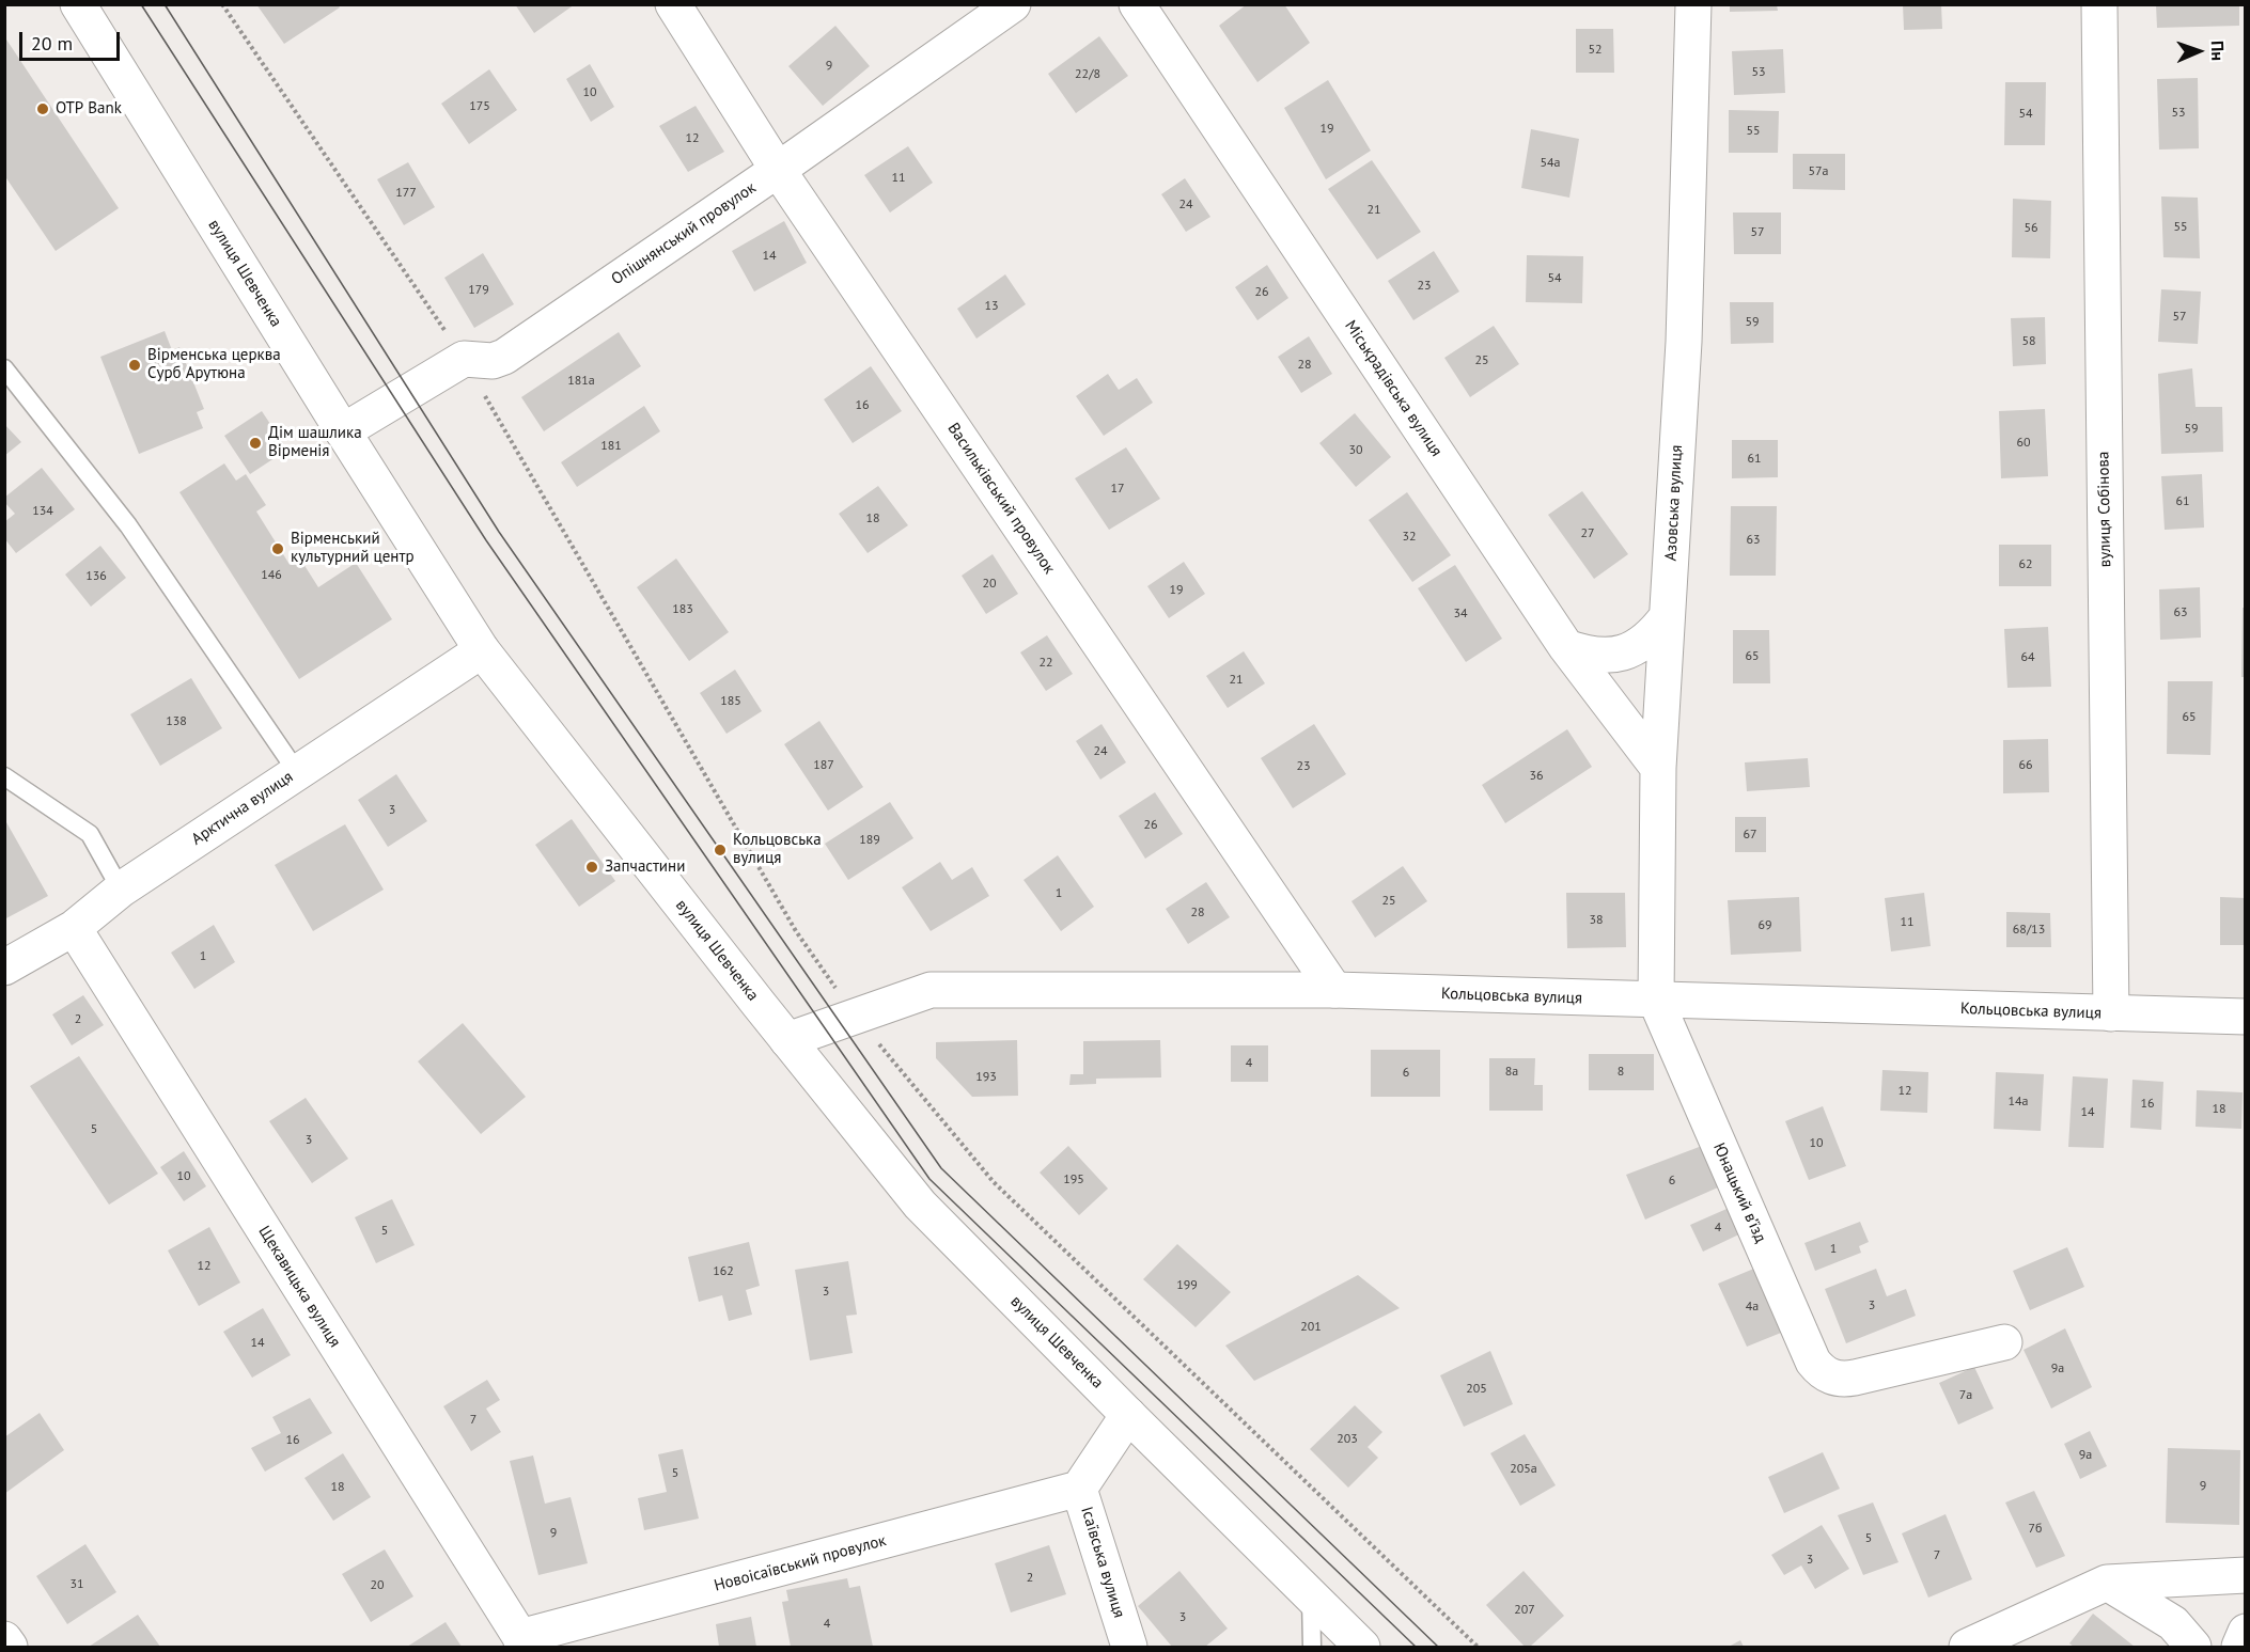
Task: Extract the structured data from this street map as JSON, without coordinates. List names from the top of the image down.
{
  "streets": {
    "street": [
      "Опішнянський провулок",
      "вулиця Шевченка",
      "Міськрадівська вулиця",
      "Васильківський провулок",
      "Азовська вулиця",
      "вулиця Собінова",
      "Арктична вулиця",
      "Кольцовська вулиця",
      "Юнацький в’їзд",
      "Щекавицька вулиця",
      "Ісаївська вулиця",
      "Новоісаївський провулок"
    ]
  },
  "crossings": [
    ["Опішнянський провулок", "Васильківський провулок"],
    ["вулиця Шевченка", "Арктична вулиця"],
    ["вулиця Шевченка", "Кольцовська вулиця"],
    ["вулиця Шевченка", "Ісаївська вулиця"],
    ["Міськрадівська вулиця", "Азовська вулиця"],
    ["Васильківський провулок", "Кольцовська вулиця"],
    ["Азовська вулиця", "Кольцовська вулиця"],
    ["Азовська вулиця", "Юнацький в’їзд"],
    ["вулиця Собінова", "Кольцовська вулиця"],
    ["Арктична вулиця", "Щекавицька вулиця"],
    ["Кольцовська вулиця", "Юнацький в’їзд"],
    ["Щекавицька вулиця", "Новоісаївський провулок"],
    ["Ісаївська вулиця", "Новоісаївський провулок"]
  ],
  "places": [
    "OTP Bank",
    "Вірменська церква Сурб Арутюна",
    "Дім шашлика Вірменія",
    "Вірменський культурний центр",
    "Кольцовська вулиця",
    "Запчастини"
  ],
  "house_numbers": [
    "52",
    "9",
    "53",
    "22/8",
    "10",
    "175",
    "53",
    "54",
    "19",
    "55",
    "12",
    "54а",
    "57а",
    "11",
    "177",
    "24",
    "21",
    "55",
    "56",
    "57",
    "14",
    "54",
    "23",
    "179",
    "26",
    "13",
    "57",
    "59",
    "58",
    "25",
    "28",
    "181а",
    "16",
    "59",
    "60",
    "181",
    "30",
    "61",
    "17",
    "61",
    "134",
    "18",
    "27",
    "32",
    "63",
    "62",
    "146",
    "136",
    "20",
    "19",
    "183",
    "63",
    "34",
    "65",
    "64",
    "22",
    "21",
    "185",
    "65",
    "138",
    "24",
    "187",
    "66",
    "23",
    "36",
    "3",
    "26",
    "67",
    "189",
    "1",
    "25",
    "28",
    "38",
    "11",
    "69",
    "68/13",
    "1",
    "2",
    "4",
    "8а",
    "8",
    "6",
    "193",
    "12",
    "14а",
    "16",
    "18",
    "14",
    "5",
    "3",
    "10",
    "10",
    "195",
    "6",
    "4",
    "5",
    "1",
    "12",
    "162",
    "199",
    "3",
    "3",
    "4а",
    "201",
    "14",
    "9а",
    "205",
    "7а",
    "7",
    "203",
    "16",
    "9а",
    "205а",
    "5",
    "9",
    "18",
    "7б",
    "9",
    "5",
    "7",
    "3",
    "2",
    "31",
    "20",
    "207",
    "3",
    "4"
  ],
  "scale_bar": "20 m",
  "north": "right"
}
